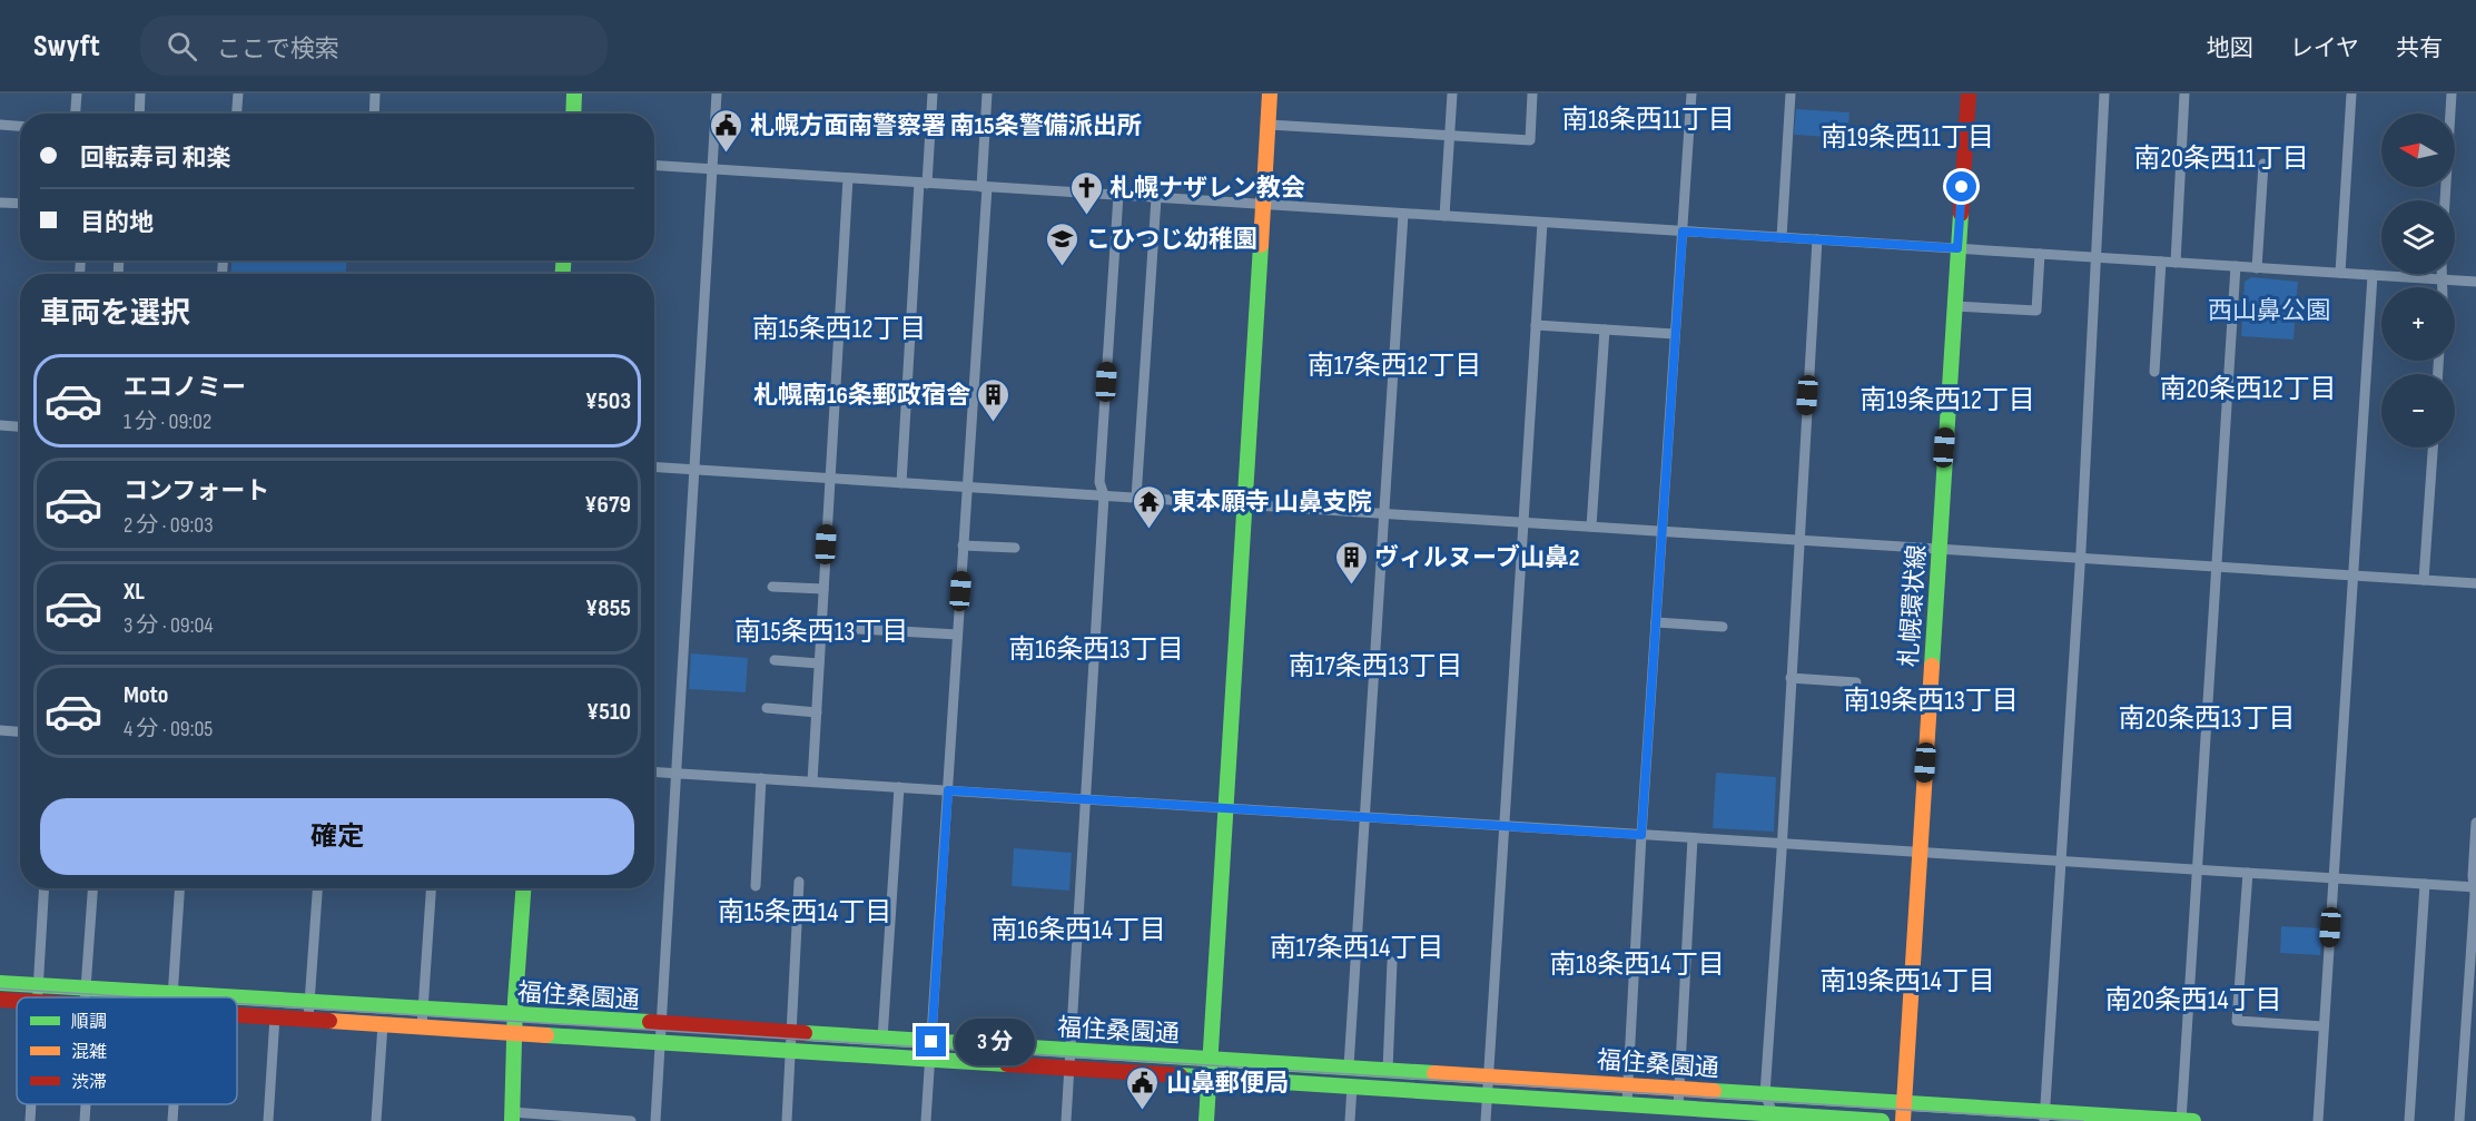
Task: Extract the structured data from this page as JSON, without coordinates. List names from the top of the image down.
{
  "streets": {
    "street": ["札幌環状線", "福住桑園通"]
  },
  "crossings": [
    ["札幌環状線", "福住桑園通"]
  ],
  "districts": [
    "南18条西11丁目",
    "南19条西11丁目",
    "南20条西11丁目",
    "南15条西12丁目",
    "南17条西12丁目",
    "南20条西12丁目",
    "南19条西12丁目",
    "南15条西13丁目",
    "南16条西13丁目",
    "南17条西13丁目",
    "南19条西13丁目",
    "南20条西13丁目",
    "南15条西14丁目",
    "南16条西14丁目",
    "南17条西14丁目",
    "南18条西14丁目",
    "南19条西14丁目",
    "南20条西14丁目"
  ],
  "parks": ["西山鼻公園"],
  "places": {
    "public building": ["札幌方面南警察署 南15条警備派出所", "山鼻郵便局"],
    "church": ["札幌ナザレン教会"],
    "school or university": ["こひつじ幼稚園"],
    "building": ["札幌南16条郵政宿舎", "ヴィルヌーブ山鼻2"],
    "temple": ["東本願寺 山鼻支院"]
  },
  "legend": ["順調", "混雑", "渋滞"],
  "north": "left",
  "page": {
    "header": "Swyft",
    "search": "ここで検索",
    "nav": ["地図", "レイヤ", "共有"],
    "map_buttons": ["+", "−"],
    "banner": ["回転寿司 和楽", "目的地"],
    "heading": "車両を選択",
    "list": [
      {
        "name": "エコノミー",
        "note": "1 分 · 09:02",
        "value": "¥503"
      },
      {
        "name": "コンフォート",
        "note": "2 分 · 09:03",
        "value": "¥679"
      },
      {
        "name": "XL",
        "note": "3 分 · 09:04",
        "value": "¥855"
      },
      {
        "name": "Moto",
        "note": "4 分 · 09:05",
        "value": "¥510"
      }
    ],
    "buttons": "確定",
    "bubble": "3 分"
  }
}
